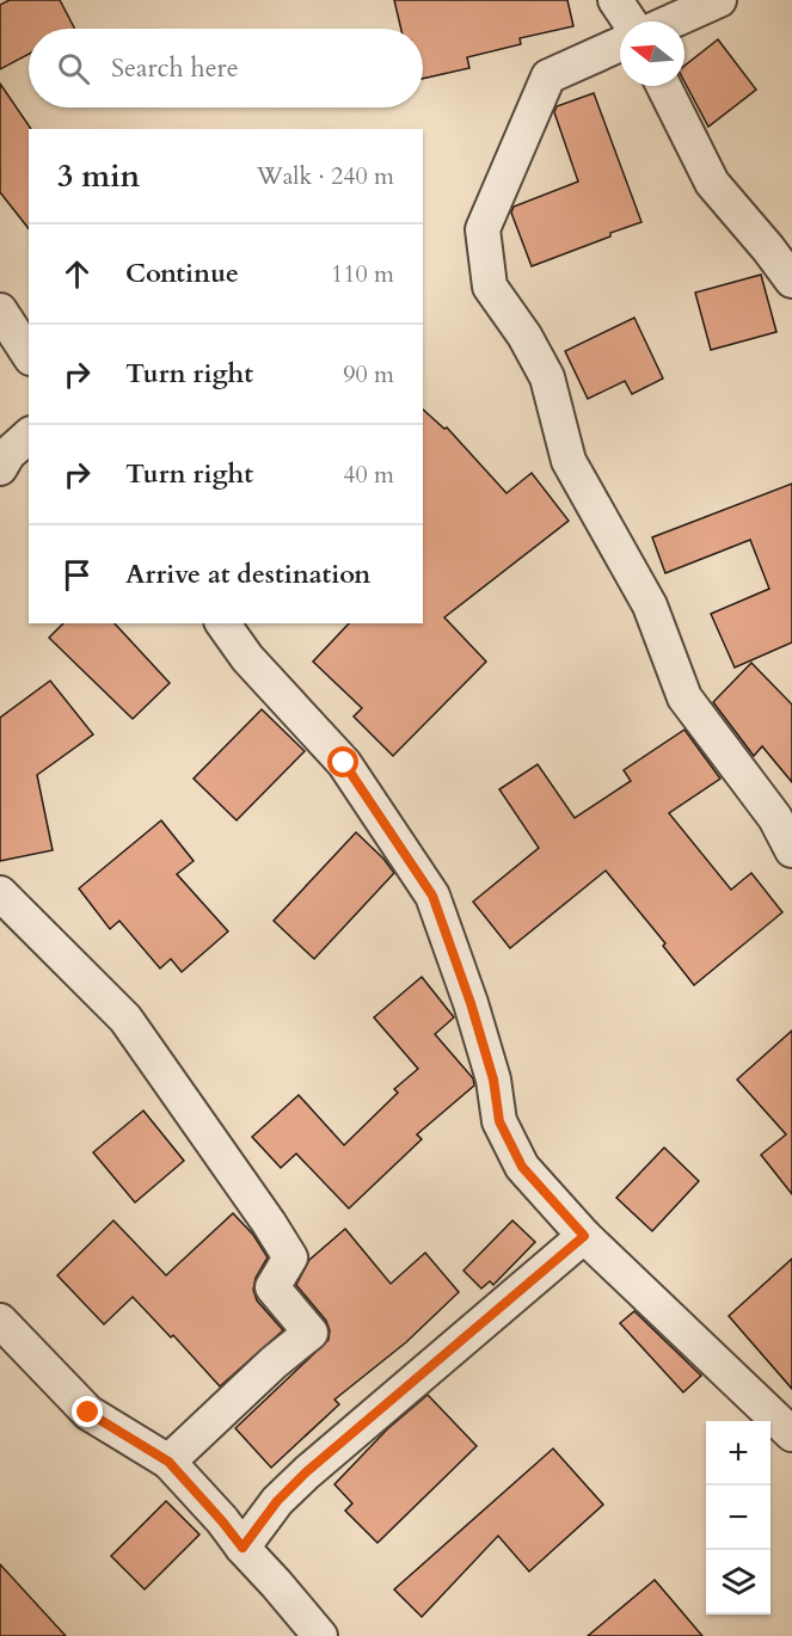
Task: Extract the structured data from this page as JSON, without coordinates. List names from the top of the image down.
{
  "north": "left",
  "page": {
    "search": "Search here",
    "heading": ["3 min", "Walk · 240 m"],
    "list": [
      ["Continue", "110 m"],
      ["Turn right", "90 m"],
      ["Turn right", "40 m"],
      "Arrive at destination"
    ],
    "map_buttons": ["+", "−"]
  }
}
